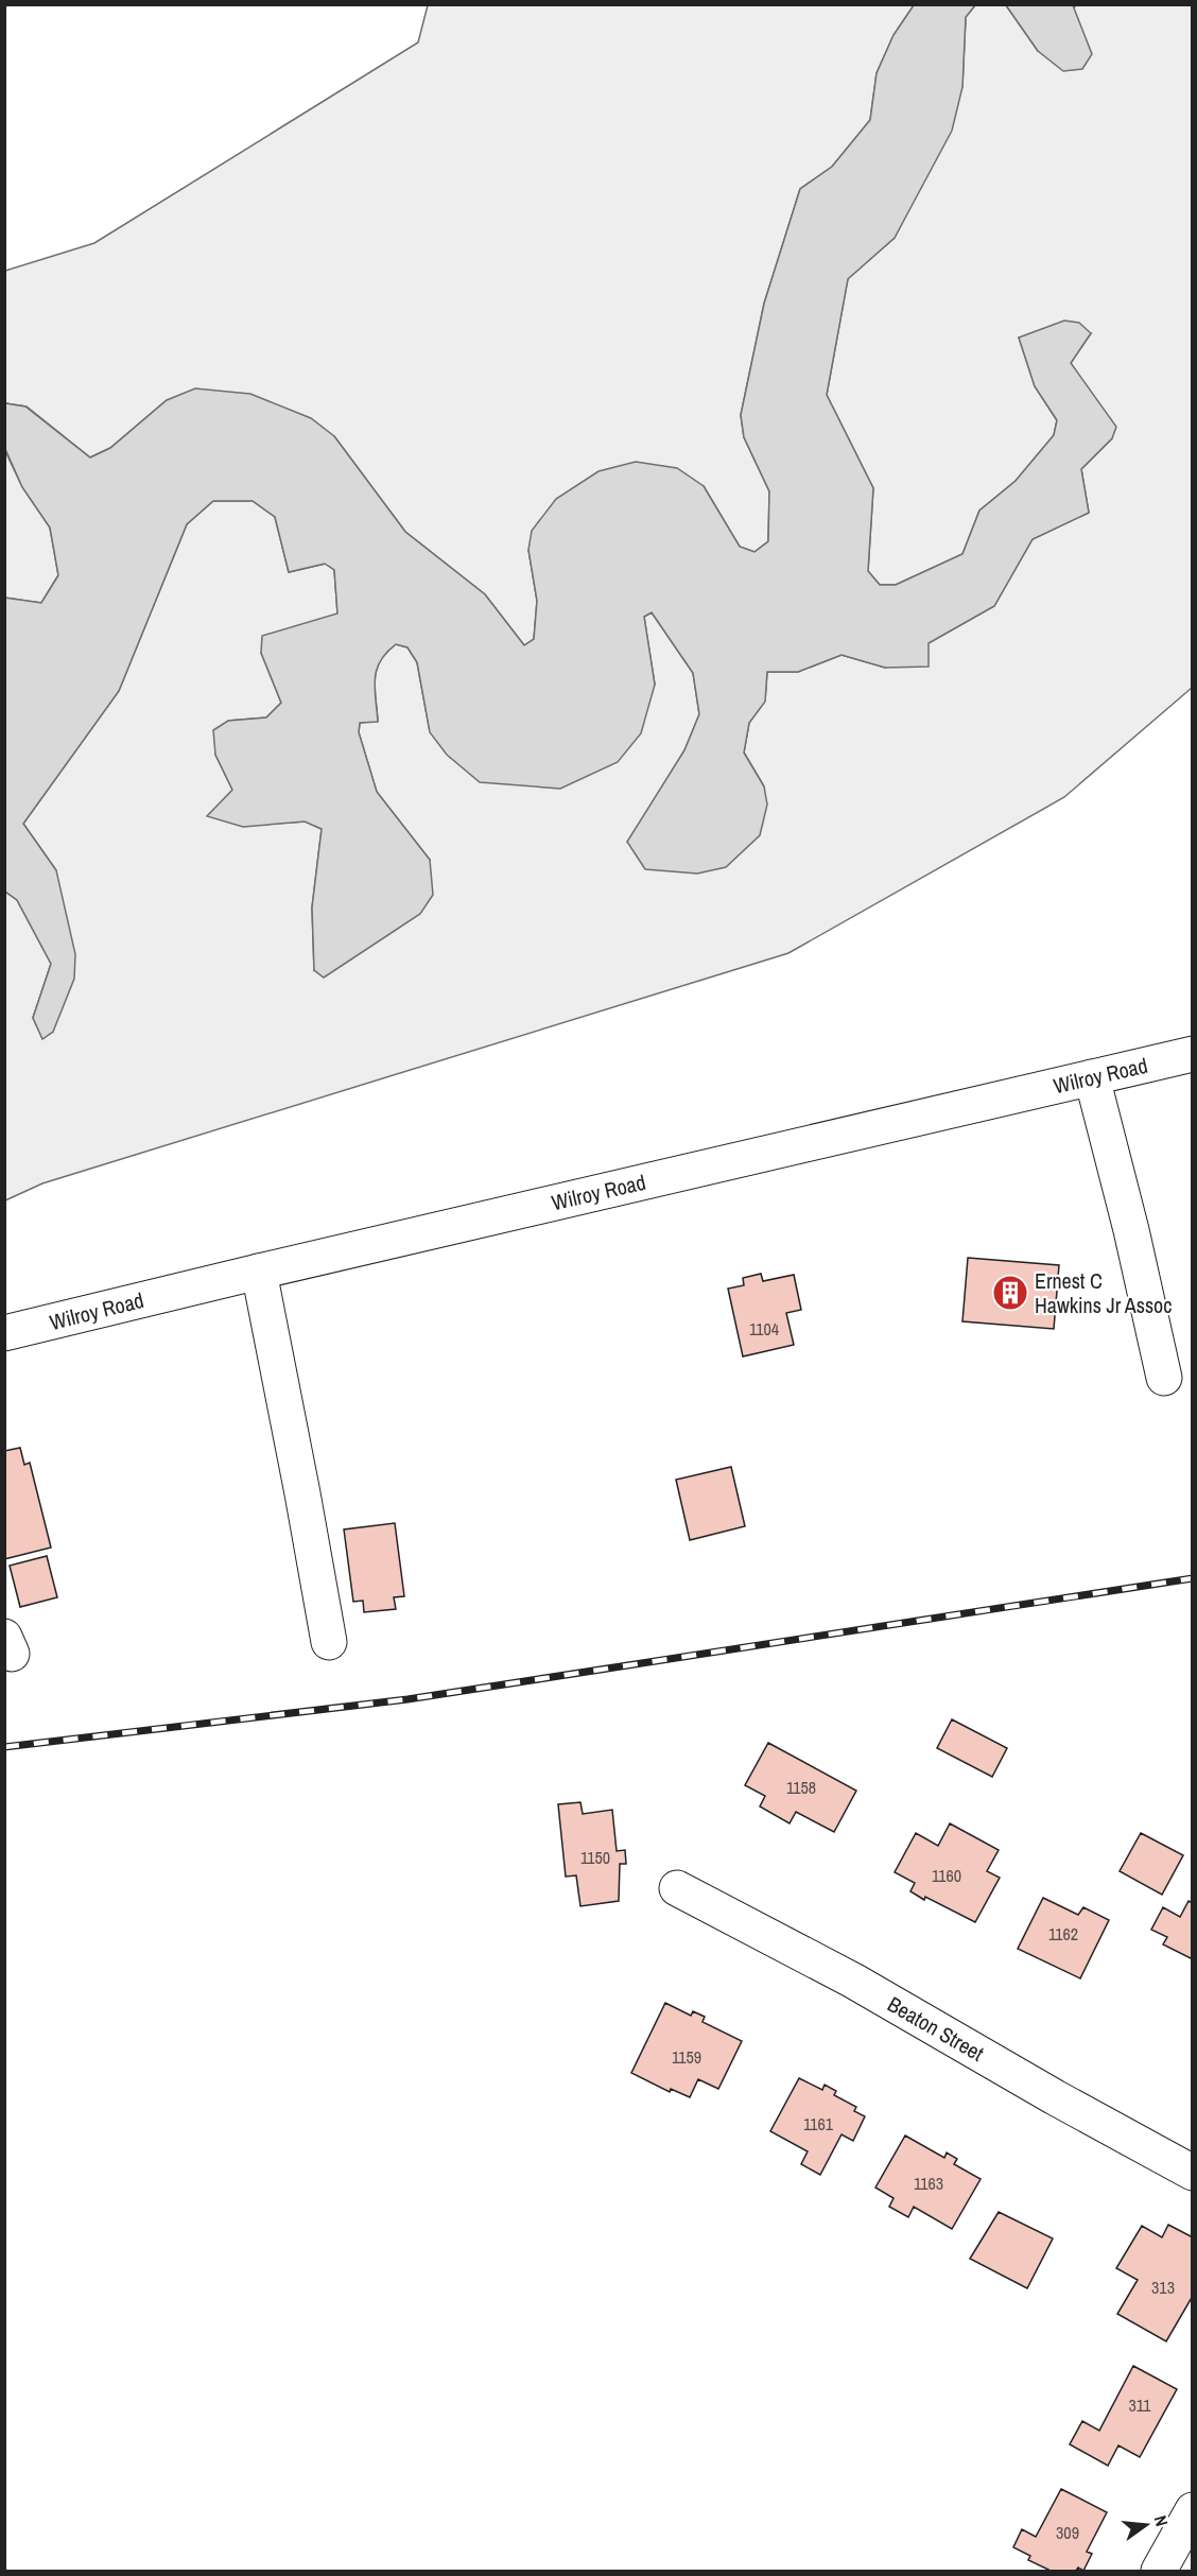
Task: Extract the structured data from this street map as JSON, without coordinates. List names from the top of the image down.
{
  "streets": {
    "main road": ["Wilroy Road", "Beaton Street"]
  },
  "places": {
    "building": ["Ernest C Hawkins Jr Assoc"]
  },
  "house_numbers": [
    "1104",
    "1158",
    "1150",
    "1160",
    "1162",
    "1159",
    "1161",
    "1163",
    "313",
    "311",
    "309"
  ],
  "north": "right"
}
